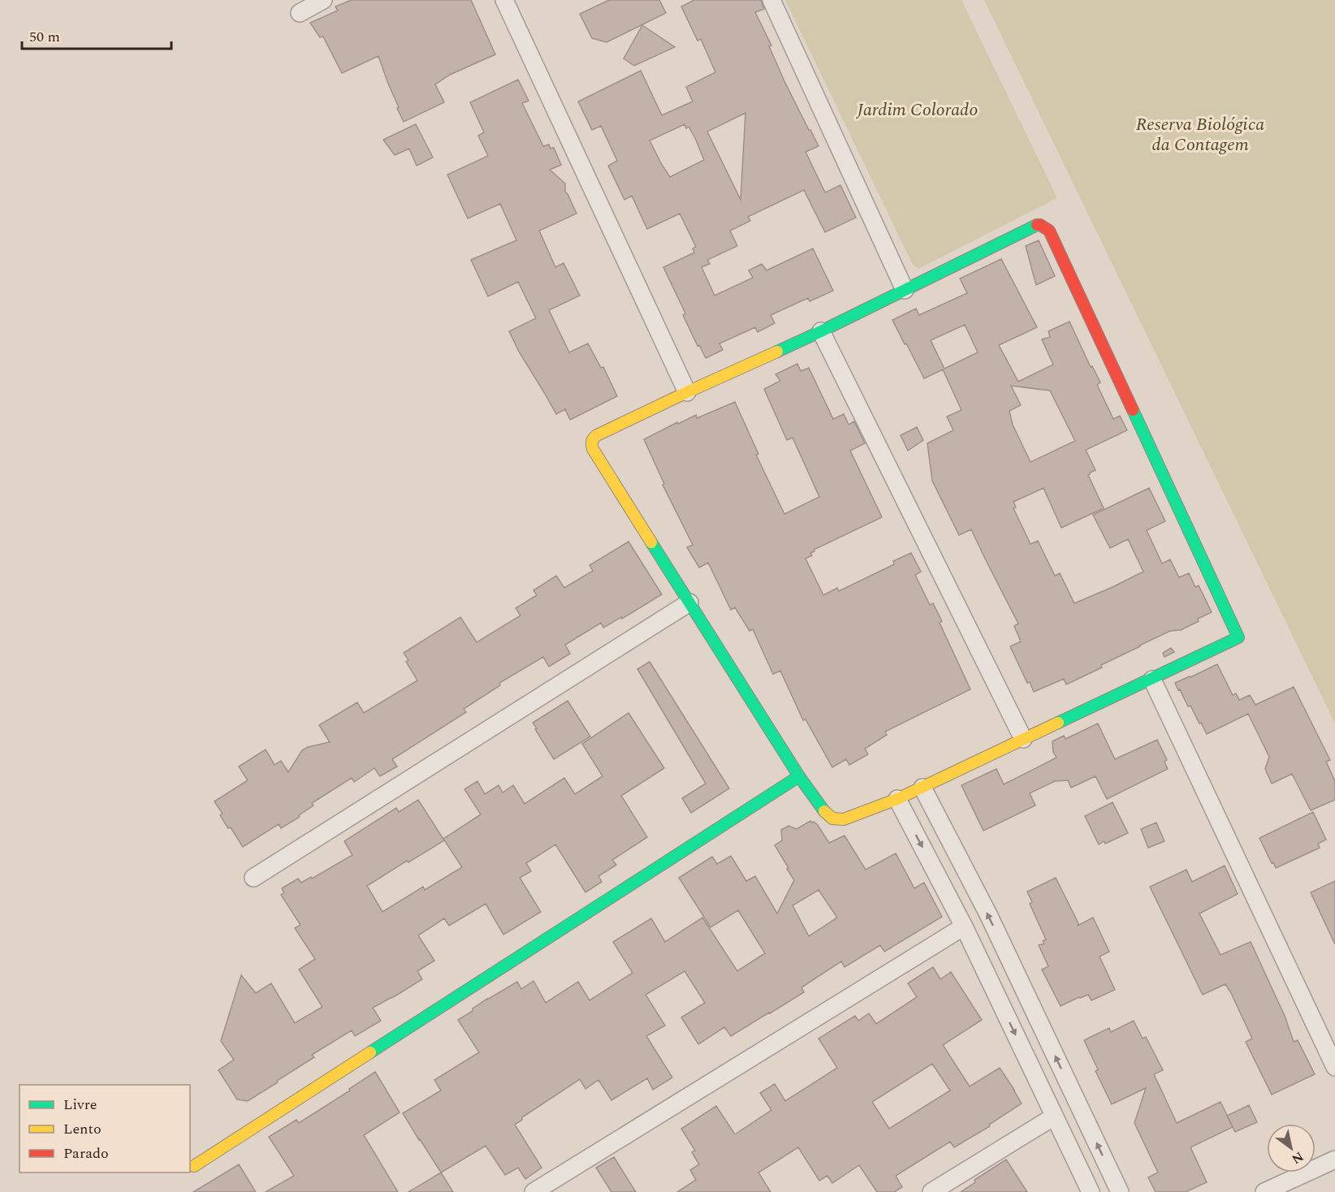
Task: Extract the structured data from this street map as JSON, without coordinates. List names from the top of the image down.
{
  "parks": ["Jardim Colorado", "Reserva Biológica da Contagem"],
  "legend": ["Livre", "Lento", "Parado"],
  "scale_bar": "50 m",
  "north": "bottom right"
}
